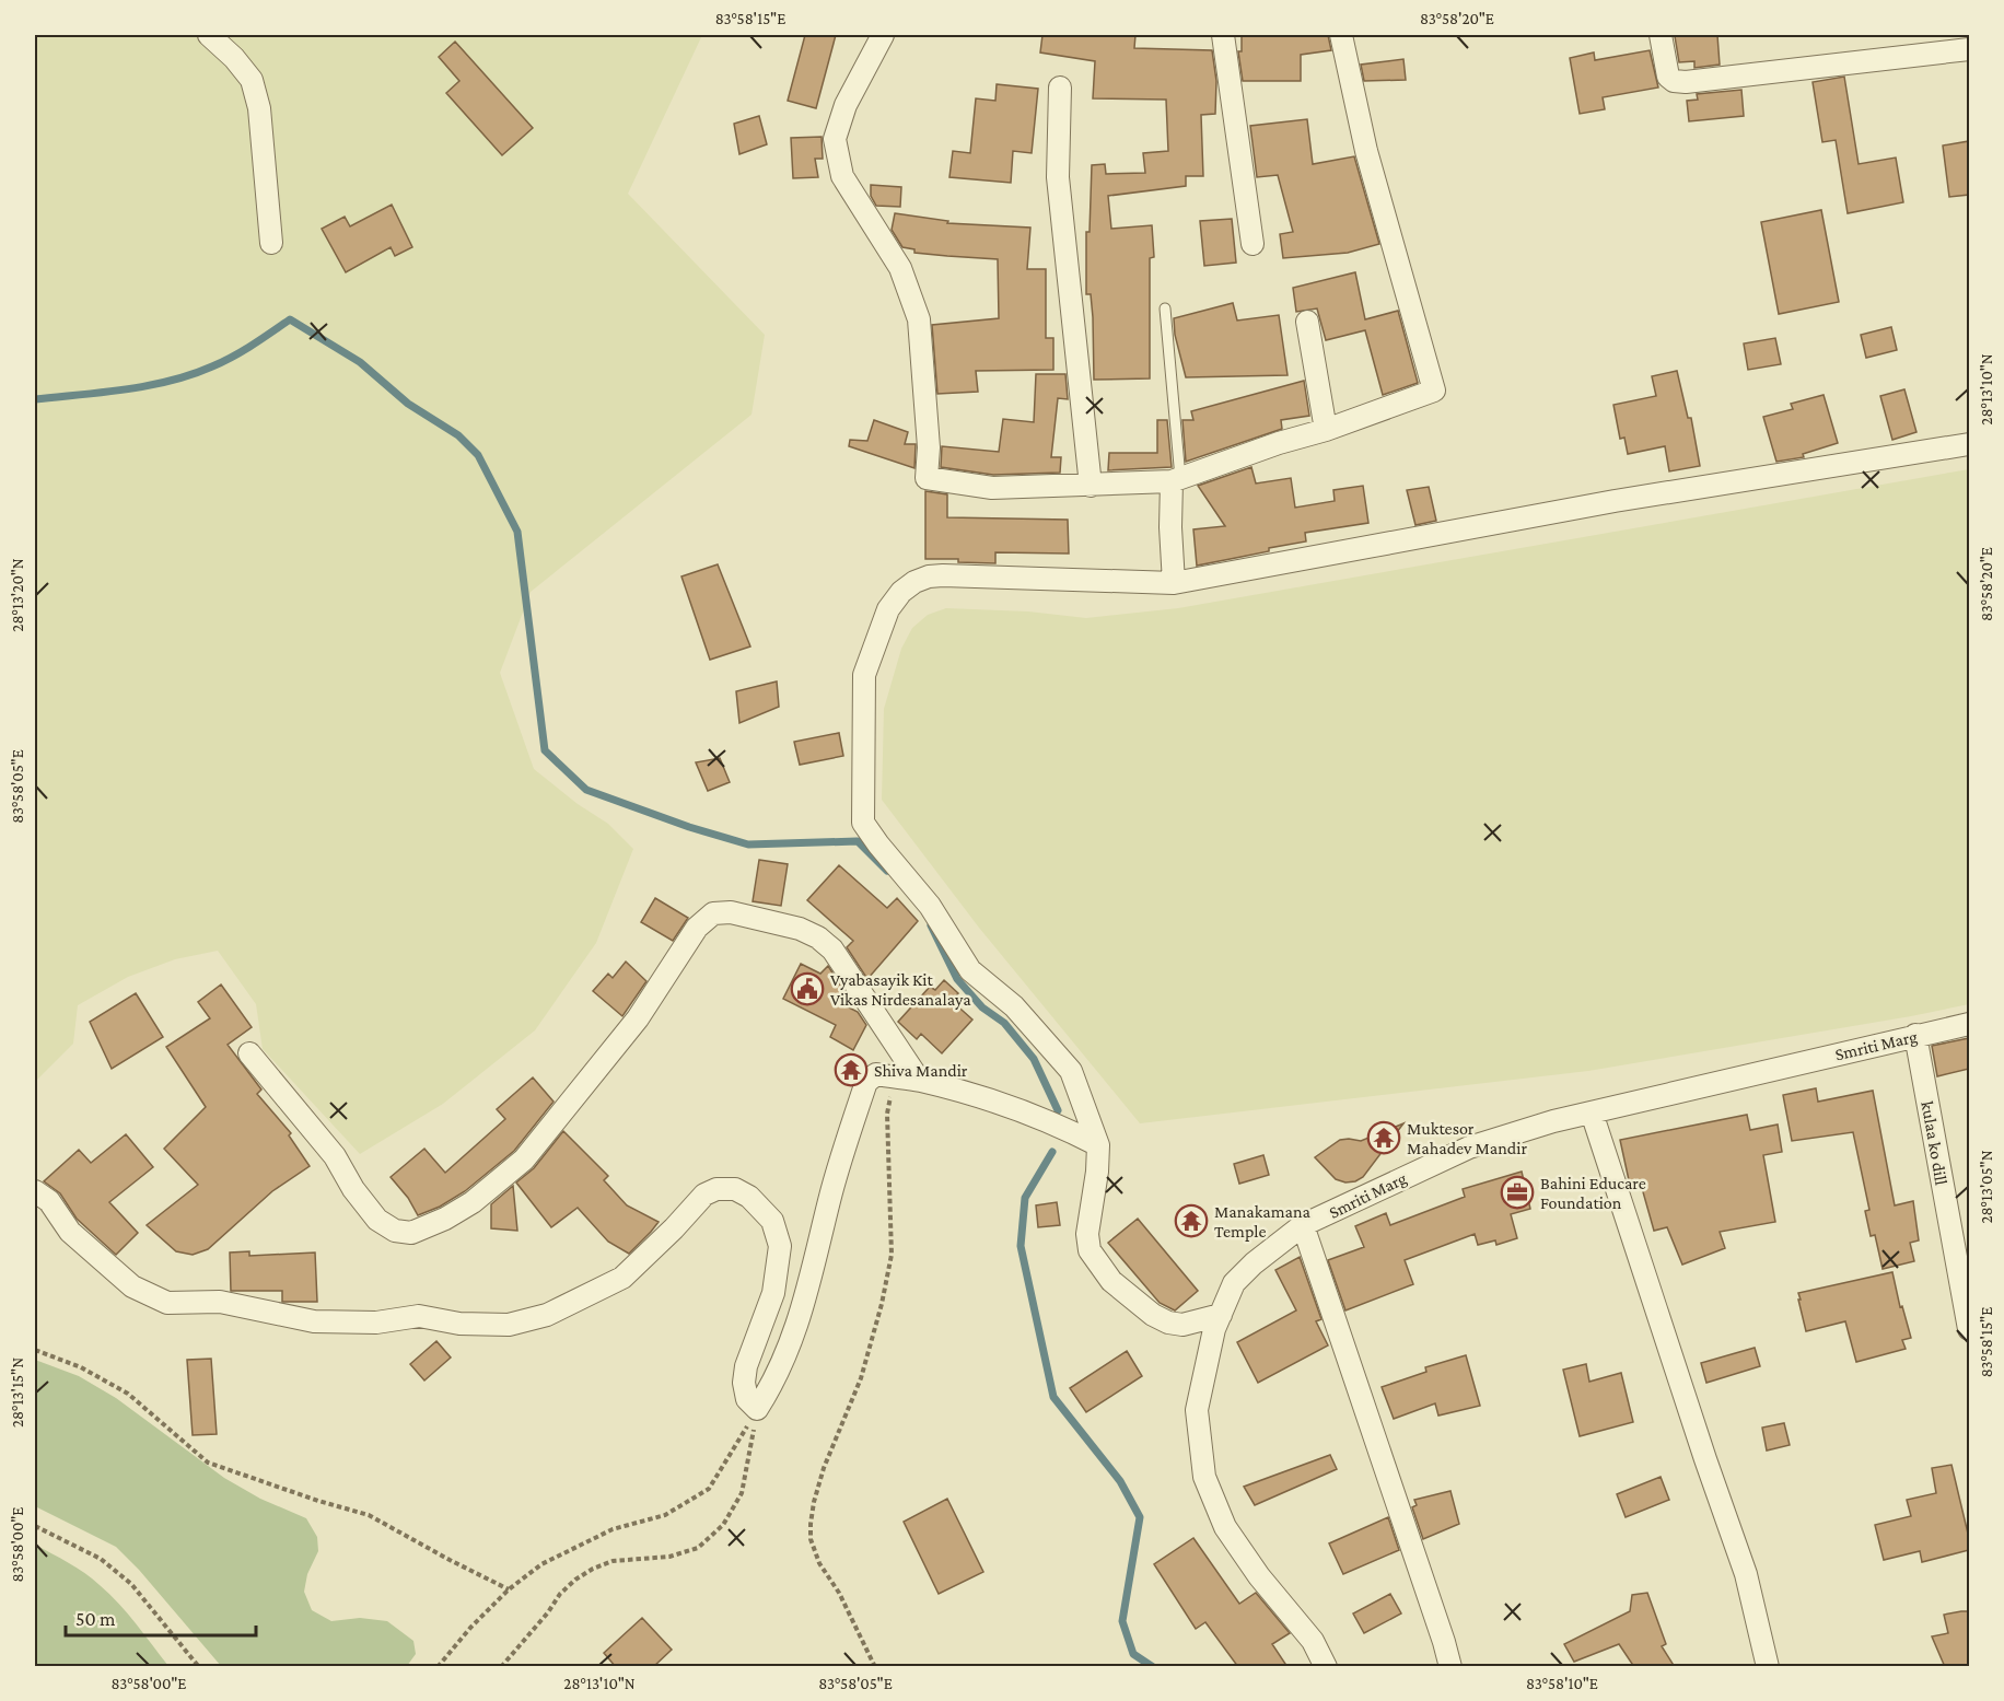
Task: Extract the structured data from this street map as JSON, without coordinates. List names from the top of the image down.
{
  "streets": {
    "street": ["Smriti Marg", "kulaa ko dill"]
  },
  "crossings": [
    ["Smriti Marg", "kulaa ko dill"]
  ],
  "places": {
    "public building": ["Vyabasayik Kit Vikas Nirdesanalaya"],
    "temple": ["Shiva Mandir", "Muktesor Mahadev Mandir", "Manakamana Temple"],
    "office": ["Bahini Educare Foundation"]
  },
  "scale_bar": "50 m",
  "coordinates": [
    "83°58'15\"E",
    "83°58'20\"E",
    "28°13'10\"N",
    "28°13'20\"N",
    "83°58'05\"E",
    "28°13'05\"N",
    "28°13'15\"N",
    "83°58'00\"E",
    "83°58'10\"E"
  ]
}
